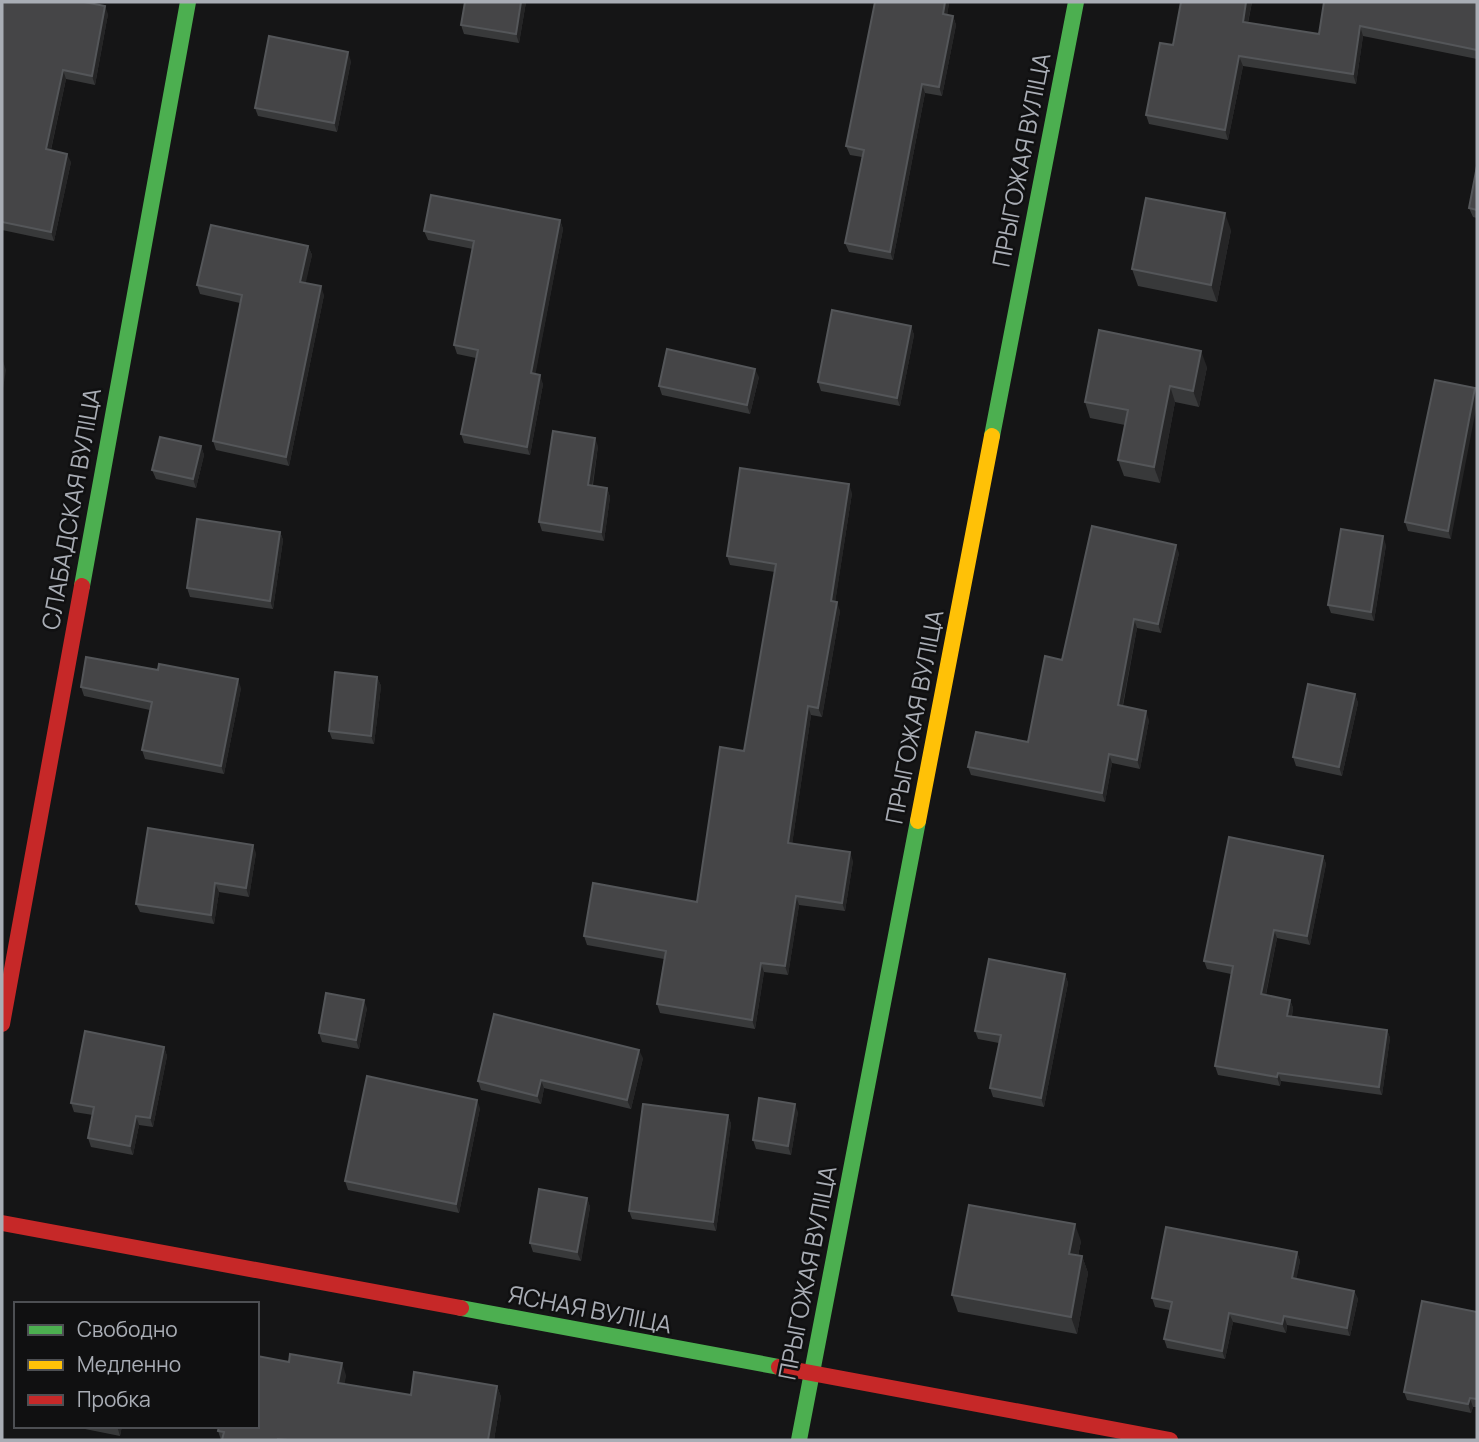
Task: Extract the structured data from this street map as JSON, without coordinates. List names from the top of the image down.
{
  "streets": {
    "street": ["ПРЫГОЖАЯ ВУЛІЦА", "СЛАБАДСКАЯ ВУЛІЦА", "ЯСНАЯ ВУЛІЦА"]
  },
  "crossings": [
    ["ПРЫГОЖАЯ ВУЛІЦА", "ЯСНАЯ ВУЛІЦА"]
  ],
  "legend": ["Свободно", "Медленно", "Пробка"]
}
